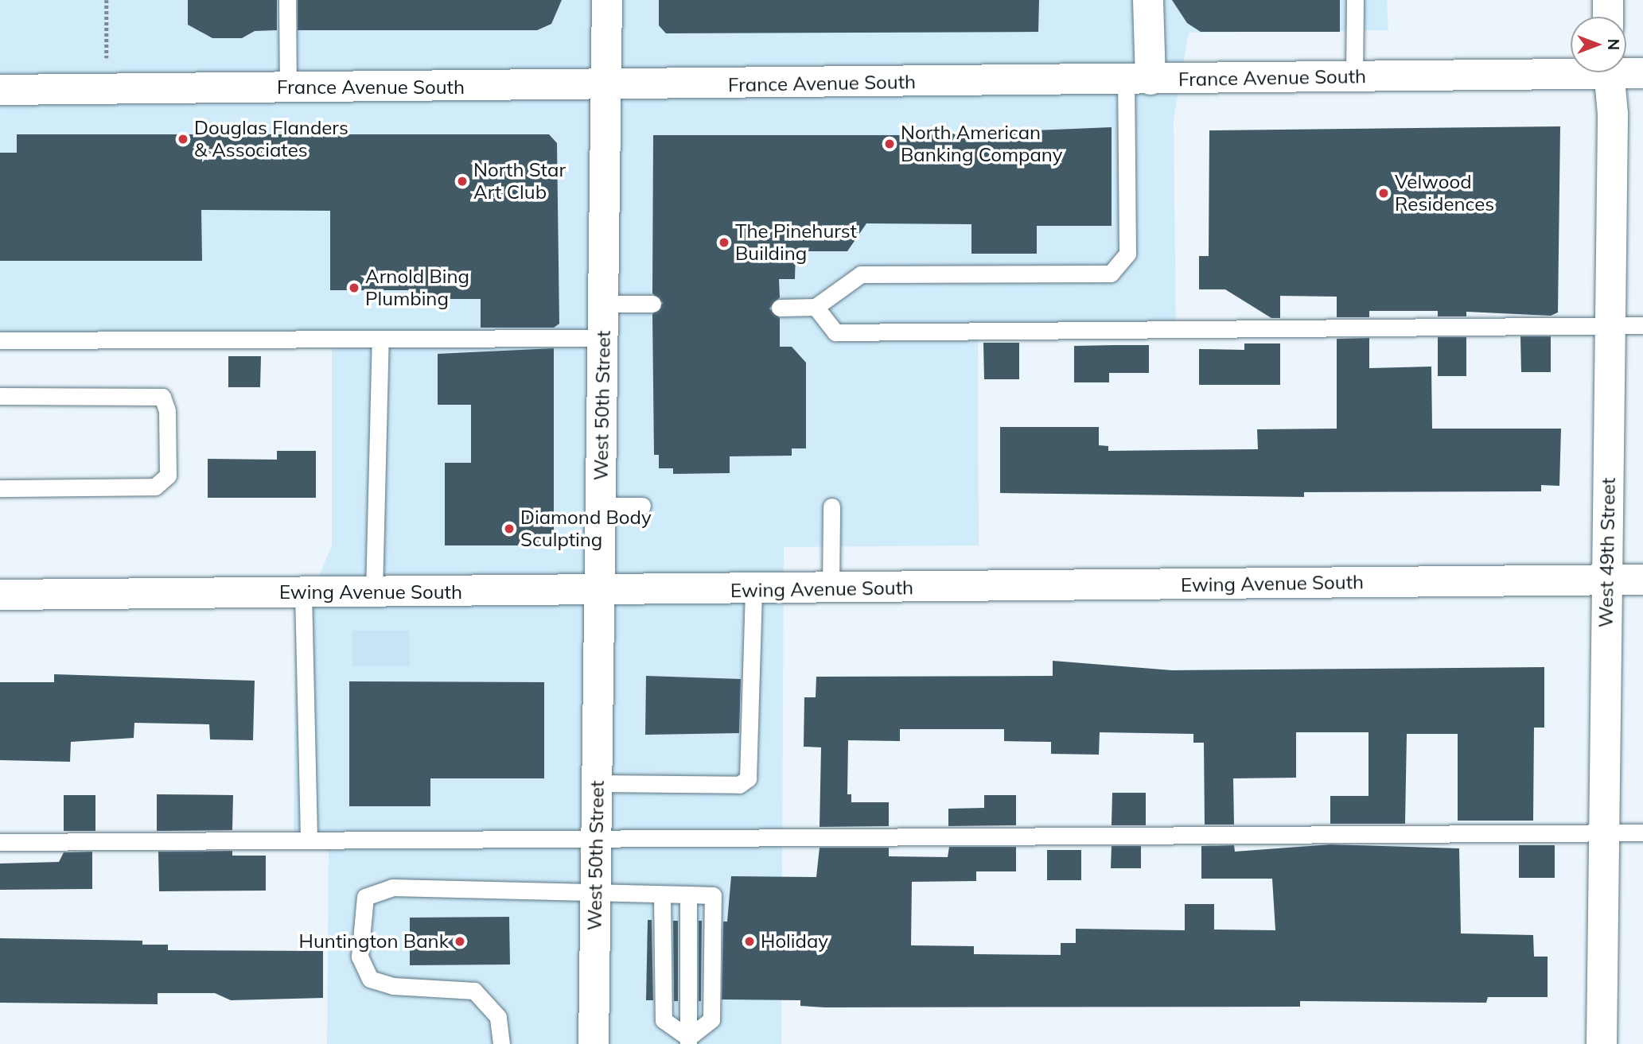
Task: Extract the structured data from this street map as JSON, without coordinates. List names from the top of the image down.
{
  "streets": {
    "street": [
      "France Avenue South",
      "West 50th Street",
      "West 49th Street",
      "Ewing Avenue South"
    ]
  },
  "crossings": [
    ["France Avenue South", "West 50th Street"],
    ["West 50th Street", "Ewing Avenue South"],
    ["West 49th Street", "Ewing Avenue South"]
  ],
  "places": [
    "Douglas Flanders & Associates",
    "North American Banking Company",
    "North Star Art Club",
    "Velwood Residences",
    "The Pinehurst Building",
    "Arnold Bing Plumbing",
    "Diamond Body Sculpting",
    "Huntington Bank",
    "Holiday"
  ],
  "north": "right"
}
